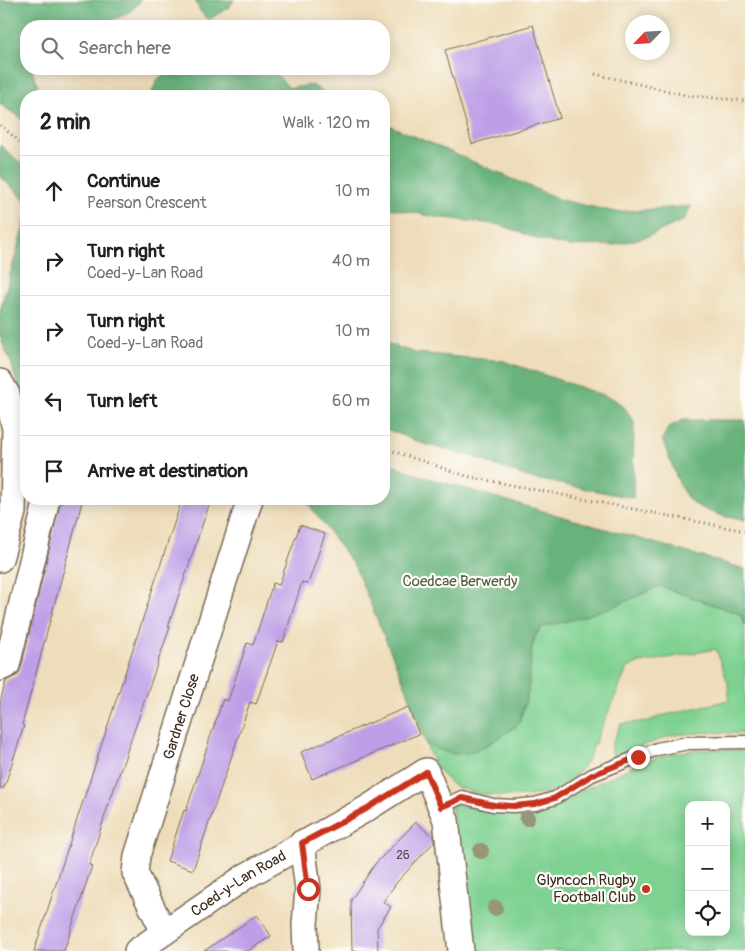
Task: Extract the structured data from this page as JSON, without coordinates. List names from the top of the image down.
{
  "streets": {
    "street": ["Gardner Close", "Coed-y-Lan Road"]
  },
  "crossings": [
    ["Gardner Close", "Coed-y-Lan Road"]
  ],
  "parks": ["Coedcae Berwerdy"],
  "places": ["Glyncoch Rugby Football Club"],
  "house_numbers": ["26"],
  "north": "bottom left",
  "page": {
    "search": "Search here",
    "heading": ["2 min", "Walk · 120 m"],
    "list": [
      ["Continue", "Pearson Crescent", "10 m"],
      ["Turn right", "Coed-y-Lan Road", "40 m"],
      ["Turn right", "Coed-y-Lan Road", "10 m"],
      ["Turn left", "60 m"],
      "Arrive at destination"
    ],
    "map_buttons": ["+", "−"]
  }
}
